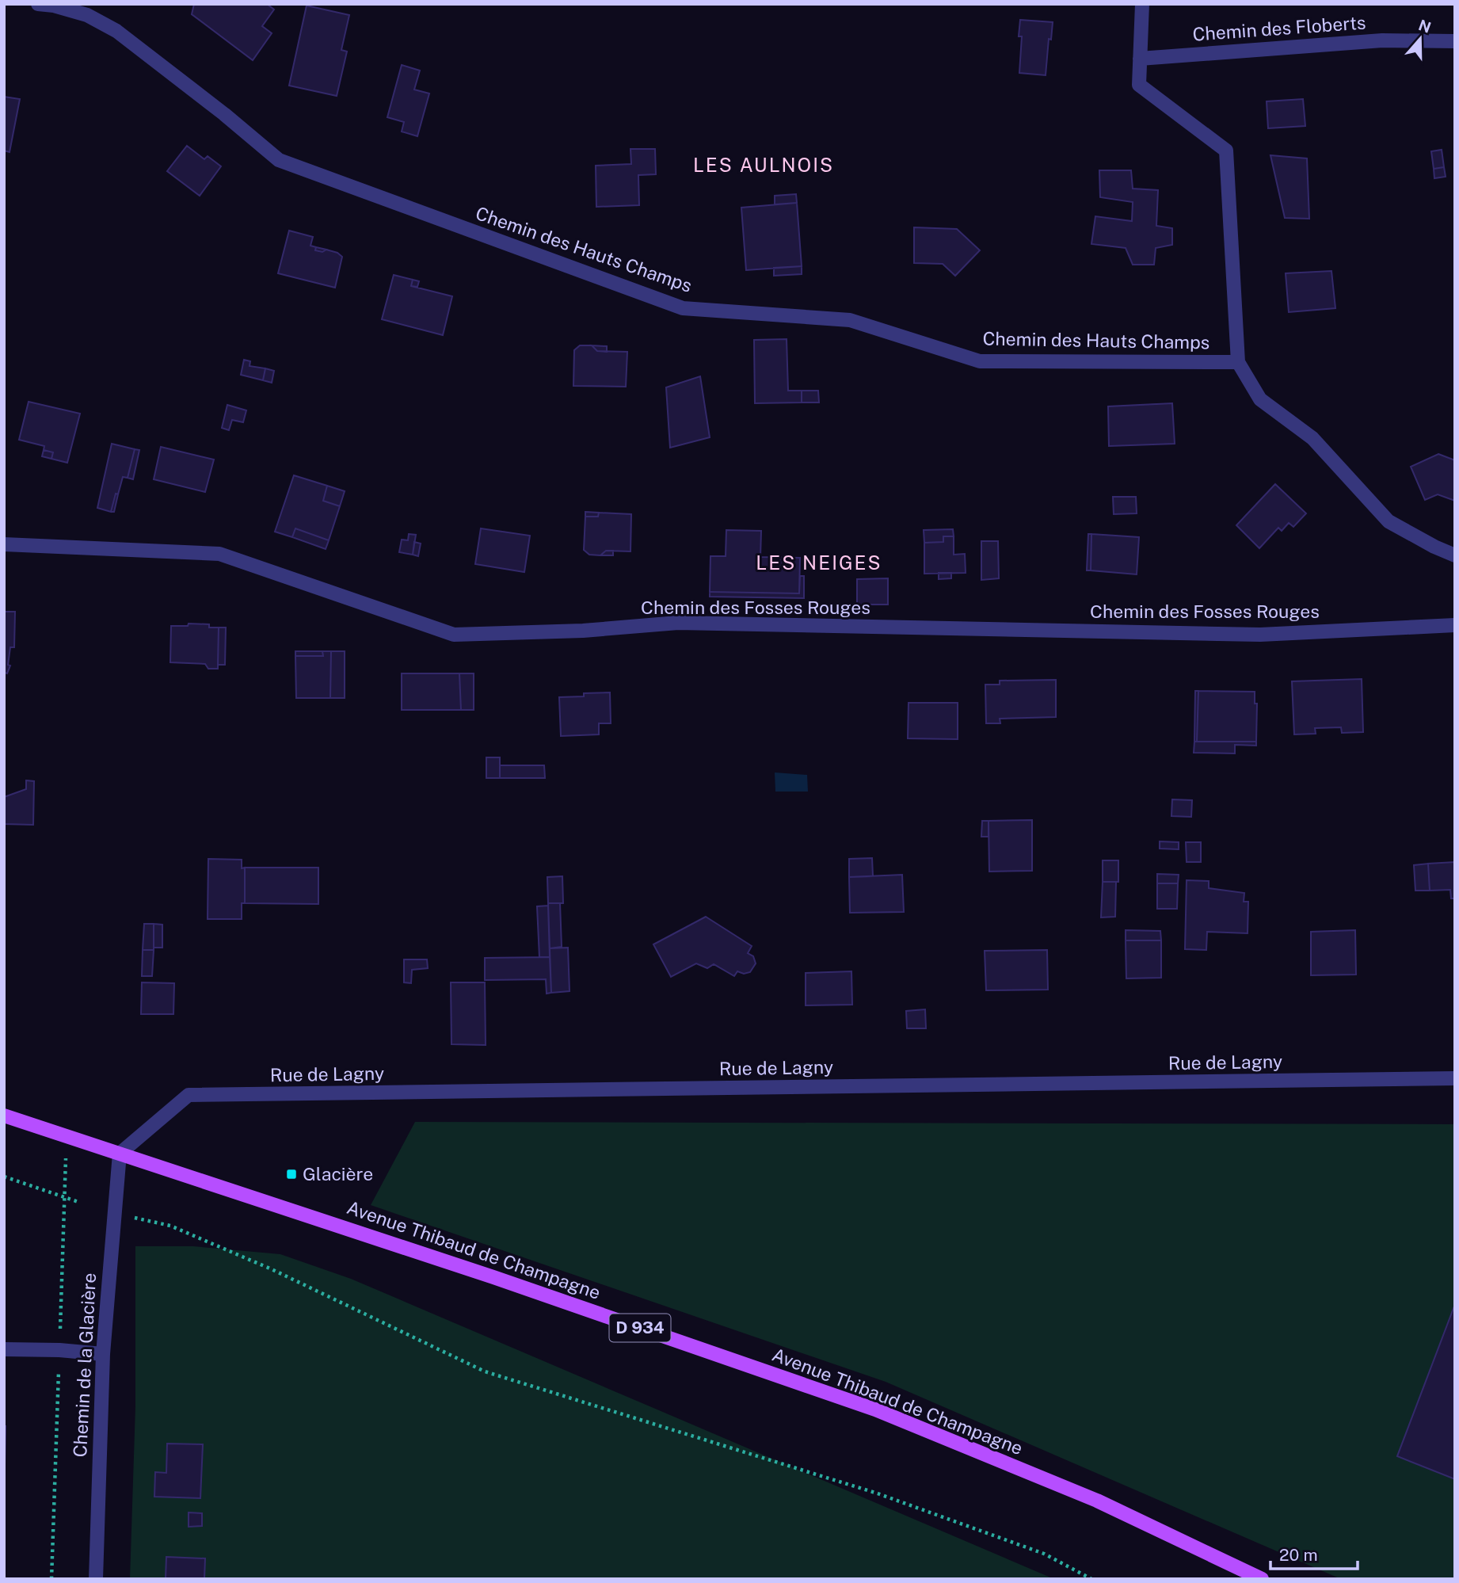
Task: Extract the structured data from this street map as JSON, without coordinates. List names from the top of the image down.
{
  "streets": {
    "main road": ["Avenue Thibaud de Champagne", "D 934"],
    "street": [
      "Chemin des Floberts",
      "Chemin des Hauts Champs",
      "Chemin des Fosses Rouges",
      "Rue de Lagny",
      "Chemin de la Glacière"
    ]
  },
  "crossings": [
    ["Rue de Lagny", "Avenue Thibaud de Champagne"],
    ["Rue de Lagny", "Chemin de la Glacière"],
    ["Avenue Thibaud de Champagne", "Chemin de la Glacière"]
  ],
  "districts": ["LES AULNOIS", "LES NEIGES"],
  "places": {
    "transit": ["Glacière"]
  },
  "scale_bar": "20 m",
  "north": "top"
}
